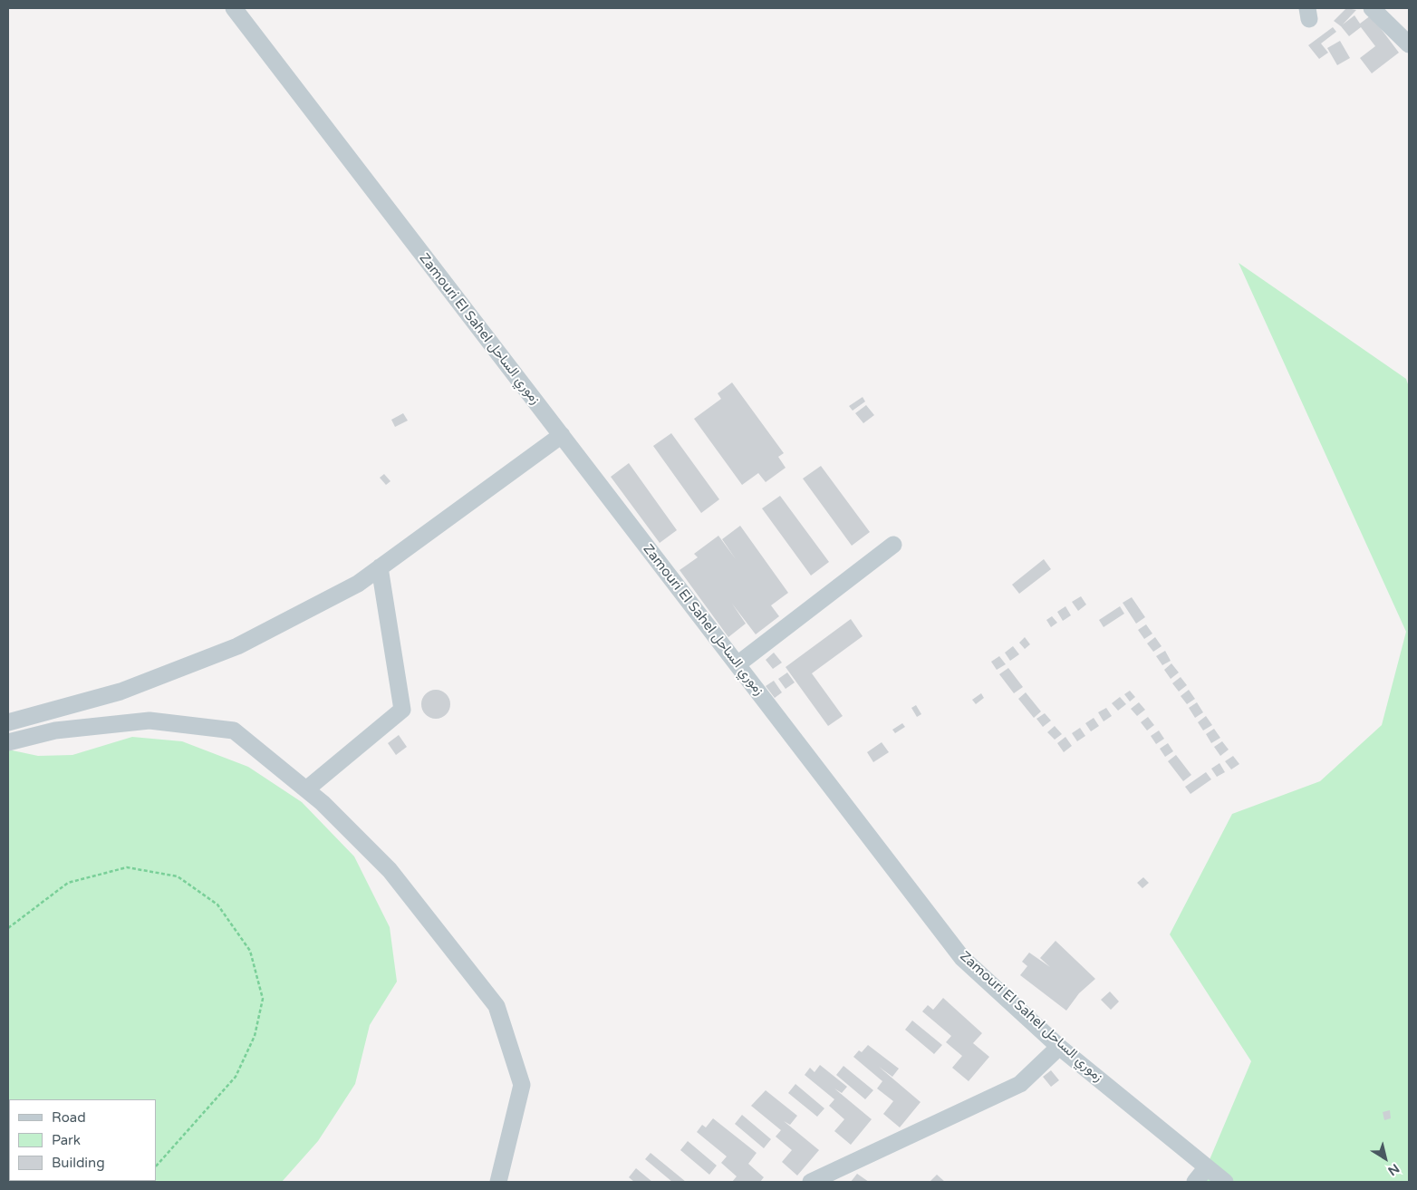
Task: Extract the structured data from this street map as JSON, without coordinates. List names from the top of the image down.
{
  "streets": {
    "street": ["Zamouri El Sahel زموري الساحل"]
  },
  "legend": ["Road", "Park", "Building"],
  "north": "bottom right"
}
